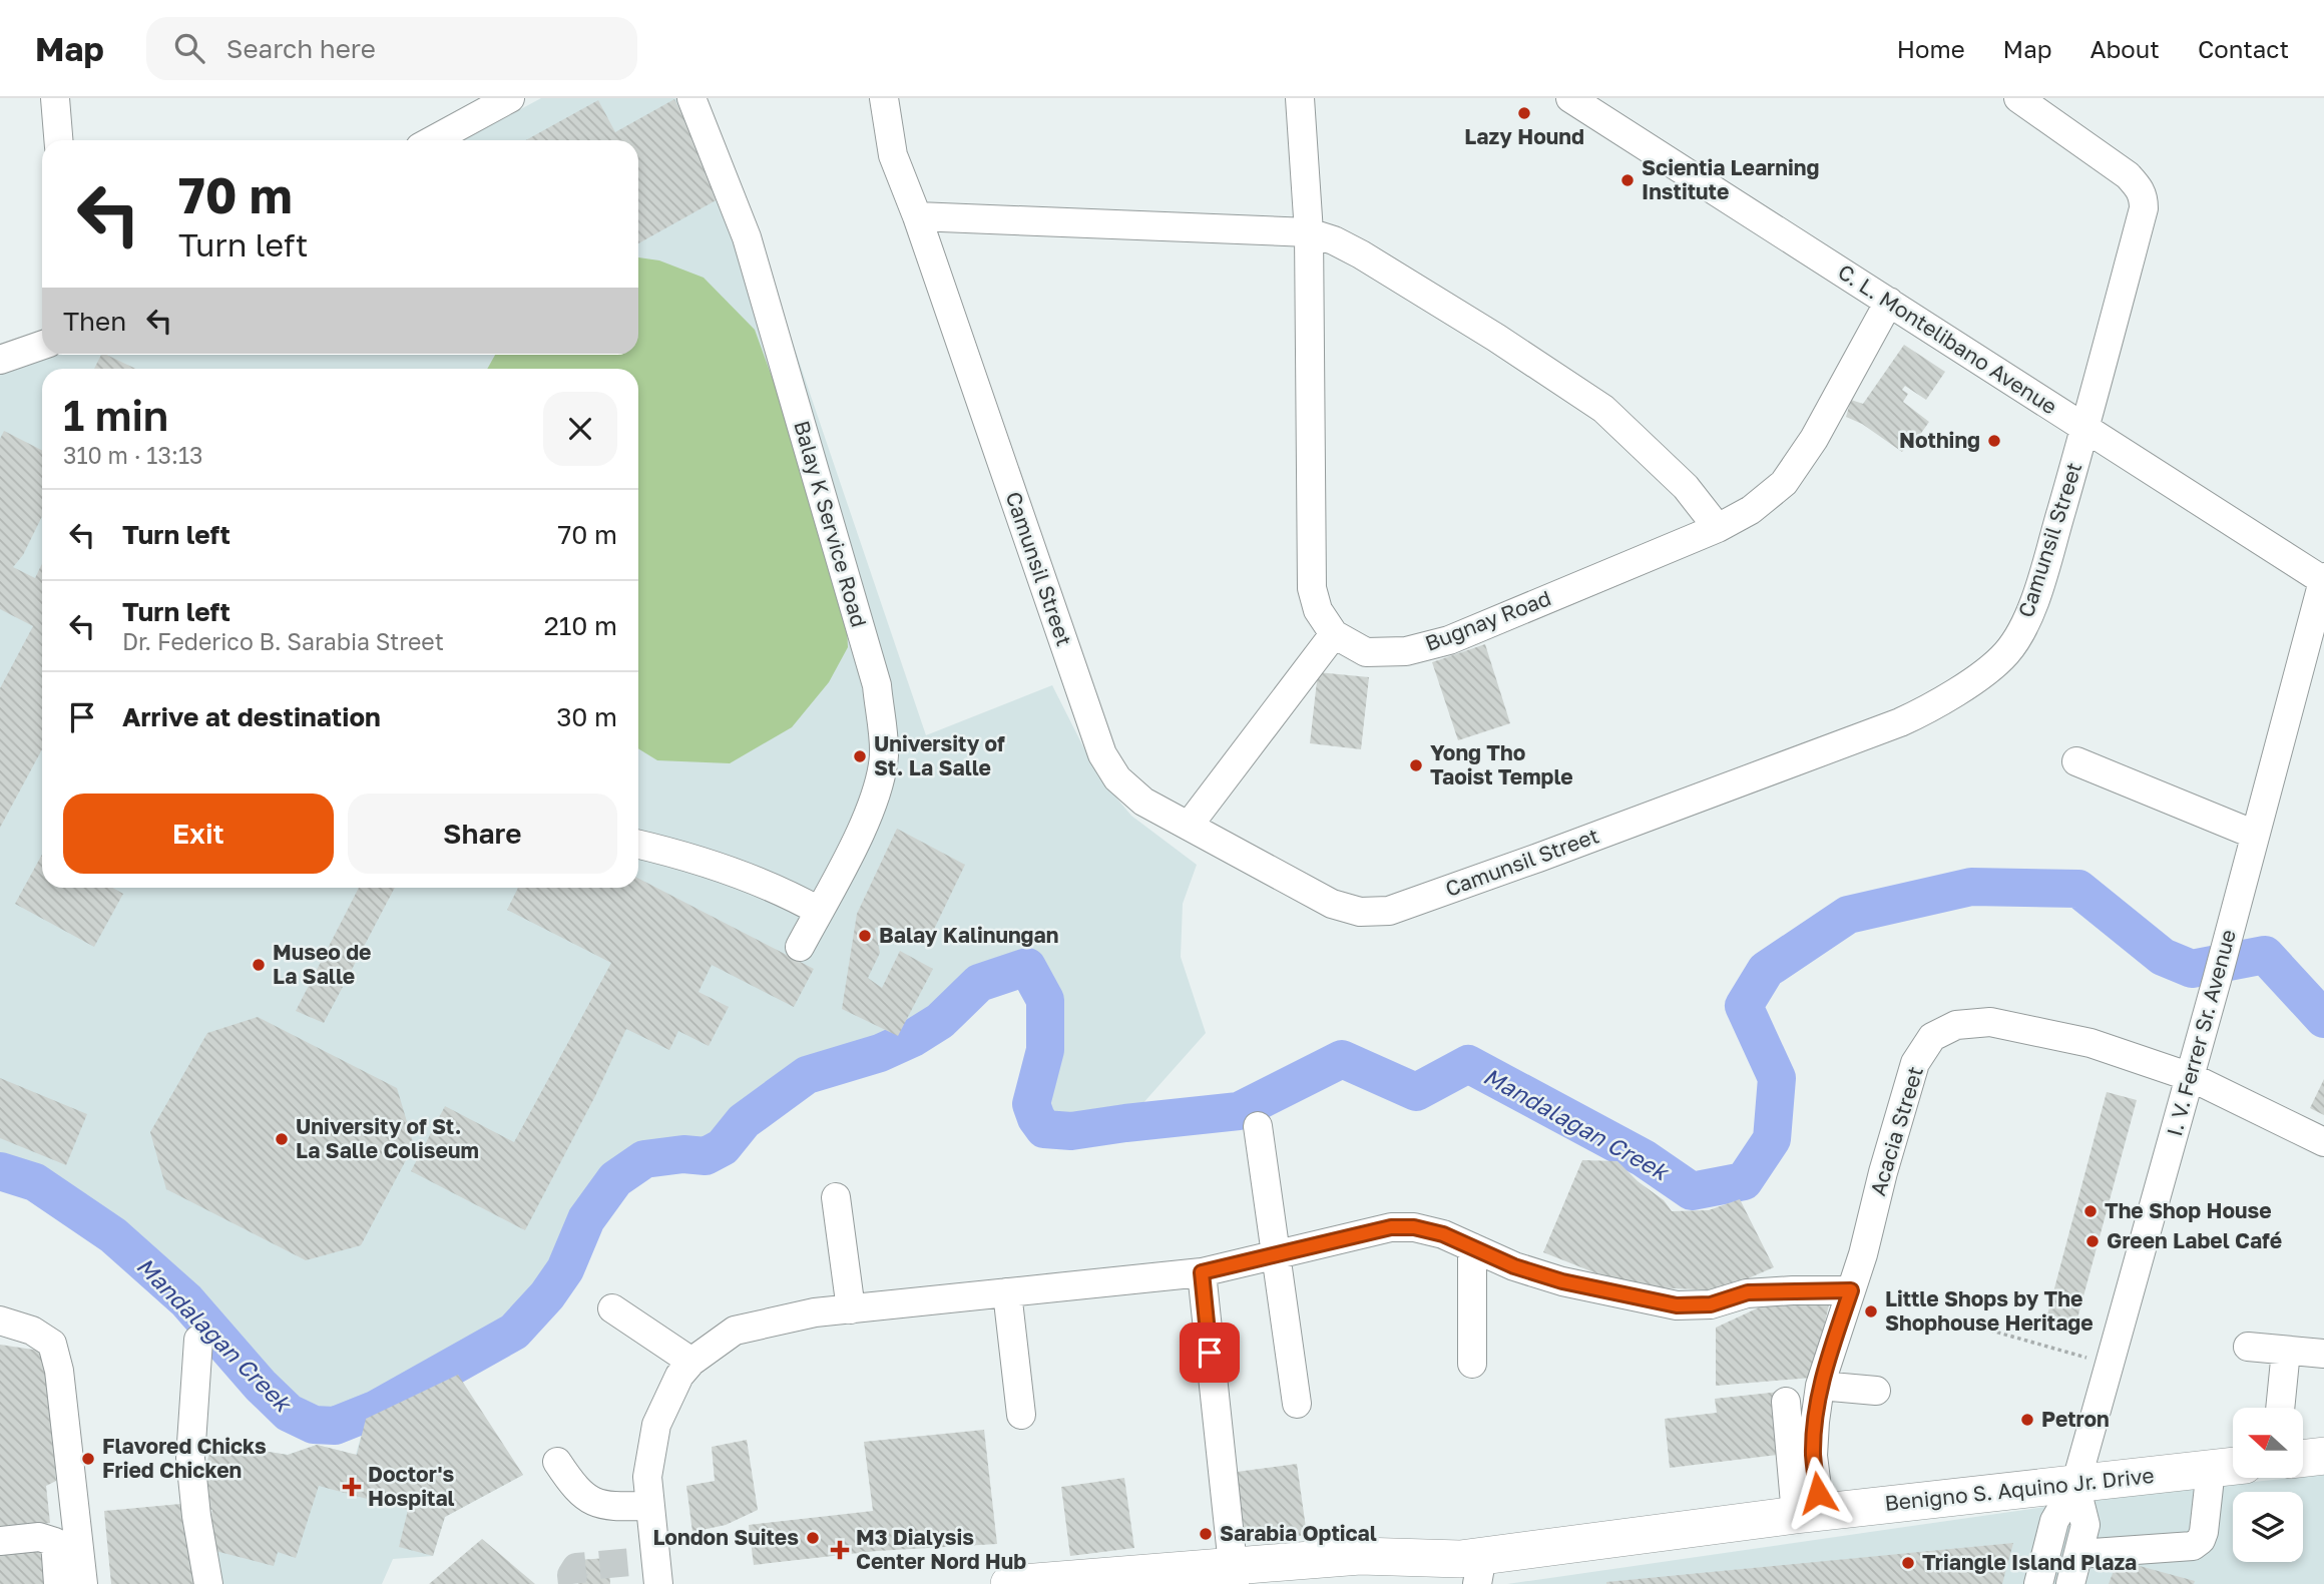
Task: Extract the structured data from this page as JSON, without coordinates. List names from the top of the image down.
{
  "streets": {
    "main road": ["Benigno S. Aquino Jr. Drive"],
    "street": [
      "C. L. Montelibano Avenue",
      "Balay K Service Road",
      "Camunsil Street",
      "Bugnay Road",
      "I. V. Ferrer Sr. Avenue",
      "Acacia Street"
    ]
  },
  "crossings": [
    ["C. L. Montelibano Avenue", "Camunsil Street"],
    ["C. L. Montelibano Avenue", "Bugnay Road"],
    ["C. L. Montelibano Avenue", "I. V. Ferrer Sr. Avenue"],
    ["I. V. Ferrer Sr. Avenue", "Acacia Street"],
    ["I. V. Ferrer Sr. Avenue", "Benigno S. Aquino Jr. Drive"],
    ["Acacia Street", "Benigno S. Aquino Jr. Drive"]
  ],
  "water": ["Mandalagan Creek"],
  "places": {
    "other": [
      "Lazy Hound",
      "Scientia Learning Institute",
      "Nothing",
      "University of St. La Salle",
      "Yong Tho Taoist Temple",
      "Balay Kalinungan",
      "Museo de La Salle",
      "University of St. La Salle Coliseum",
      "The Shop House",
      "Green Label Café",
      "Little Shops by The Shophouse Heritage",
      "Petron",
      "Flavored Chicks Fried Chicken",
      "Sarabia Optical",
      "London Suites",
      "Triangle Island Plaza"
    ],
    "health": ["Doctor's Hospital", "M3 Dialysis Center Nord Hub"]
  },
  "north": "left",
  "page": {
    "header": "Map",
    "search": "Search here",
    "nav": [
      "Home",
      "Map",
      "About",
      "Contact"
    ],
    "turn": ["70 m", "Turn left"],
    "then": "Then",
    "heading": ["1 min", "310 m · 13:13"],
    "list": [
      {
        "name": "Turn left",
        "value": "70 m"
      },
      {
        "name": "Turn left",
        "note": "Dr. Federico B. Sarabia Street",
        "value": "210 m"
      },
      {
        "name": "Arrive at destination",
        "value": "30 m"
      }
    ],
    "buttons": ["Exit", "Share"]
  }
}
